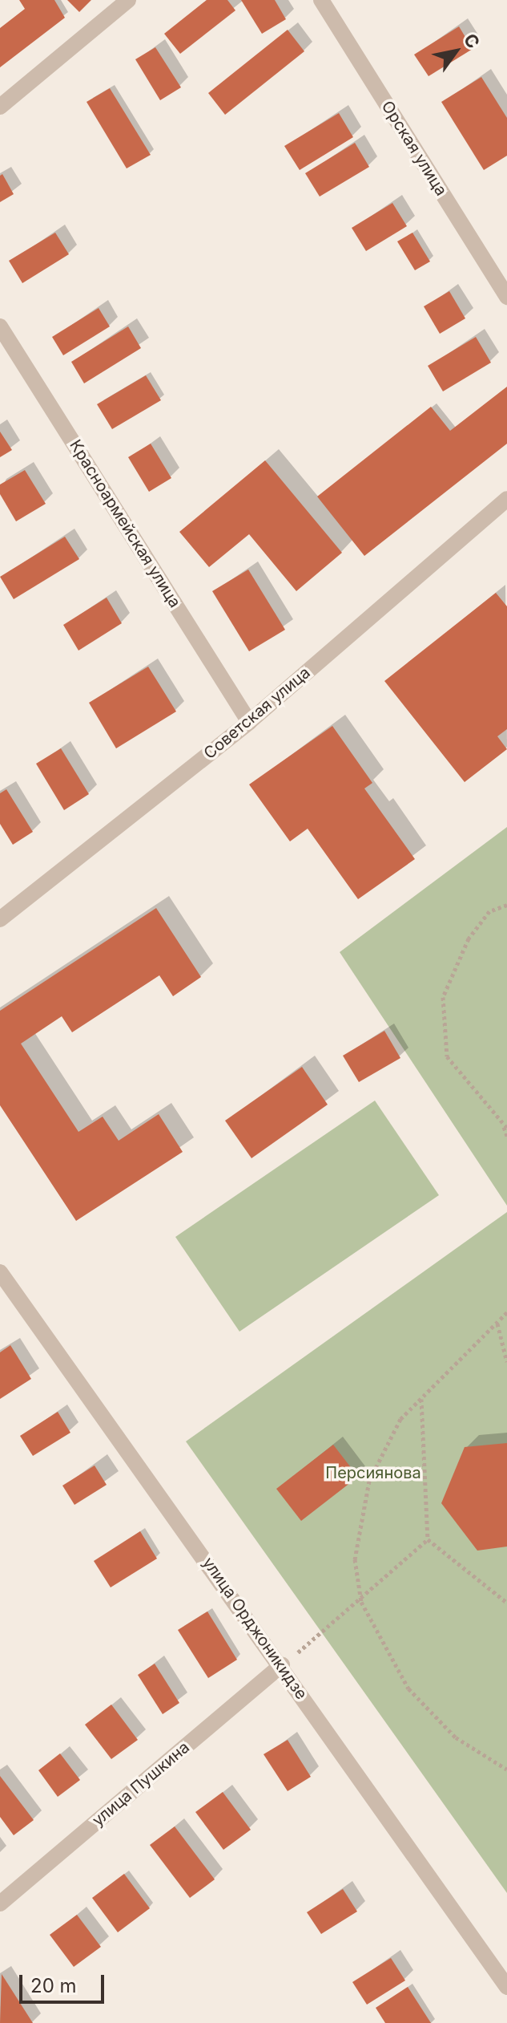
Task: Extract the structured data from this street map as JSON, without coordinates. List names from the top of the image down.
{
  "streets": {
    "street": [
      "Орская улица",
      "Красноармейская улица",
      "Советская улица",
      "улица Орджоникидзе",
      "улица Пушкина"
    ]
  },
  "crossings": [
    ["Красноармейская улица", "Советская улица"],
    ["улица Орджоникидзе", "улица Пушкина"]
  ],
  "parks": ["Персиянова"],
  "scale_bar": "20 m",
  "north": "top right"
}
